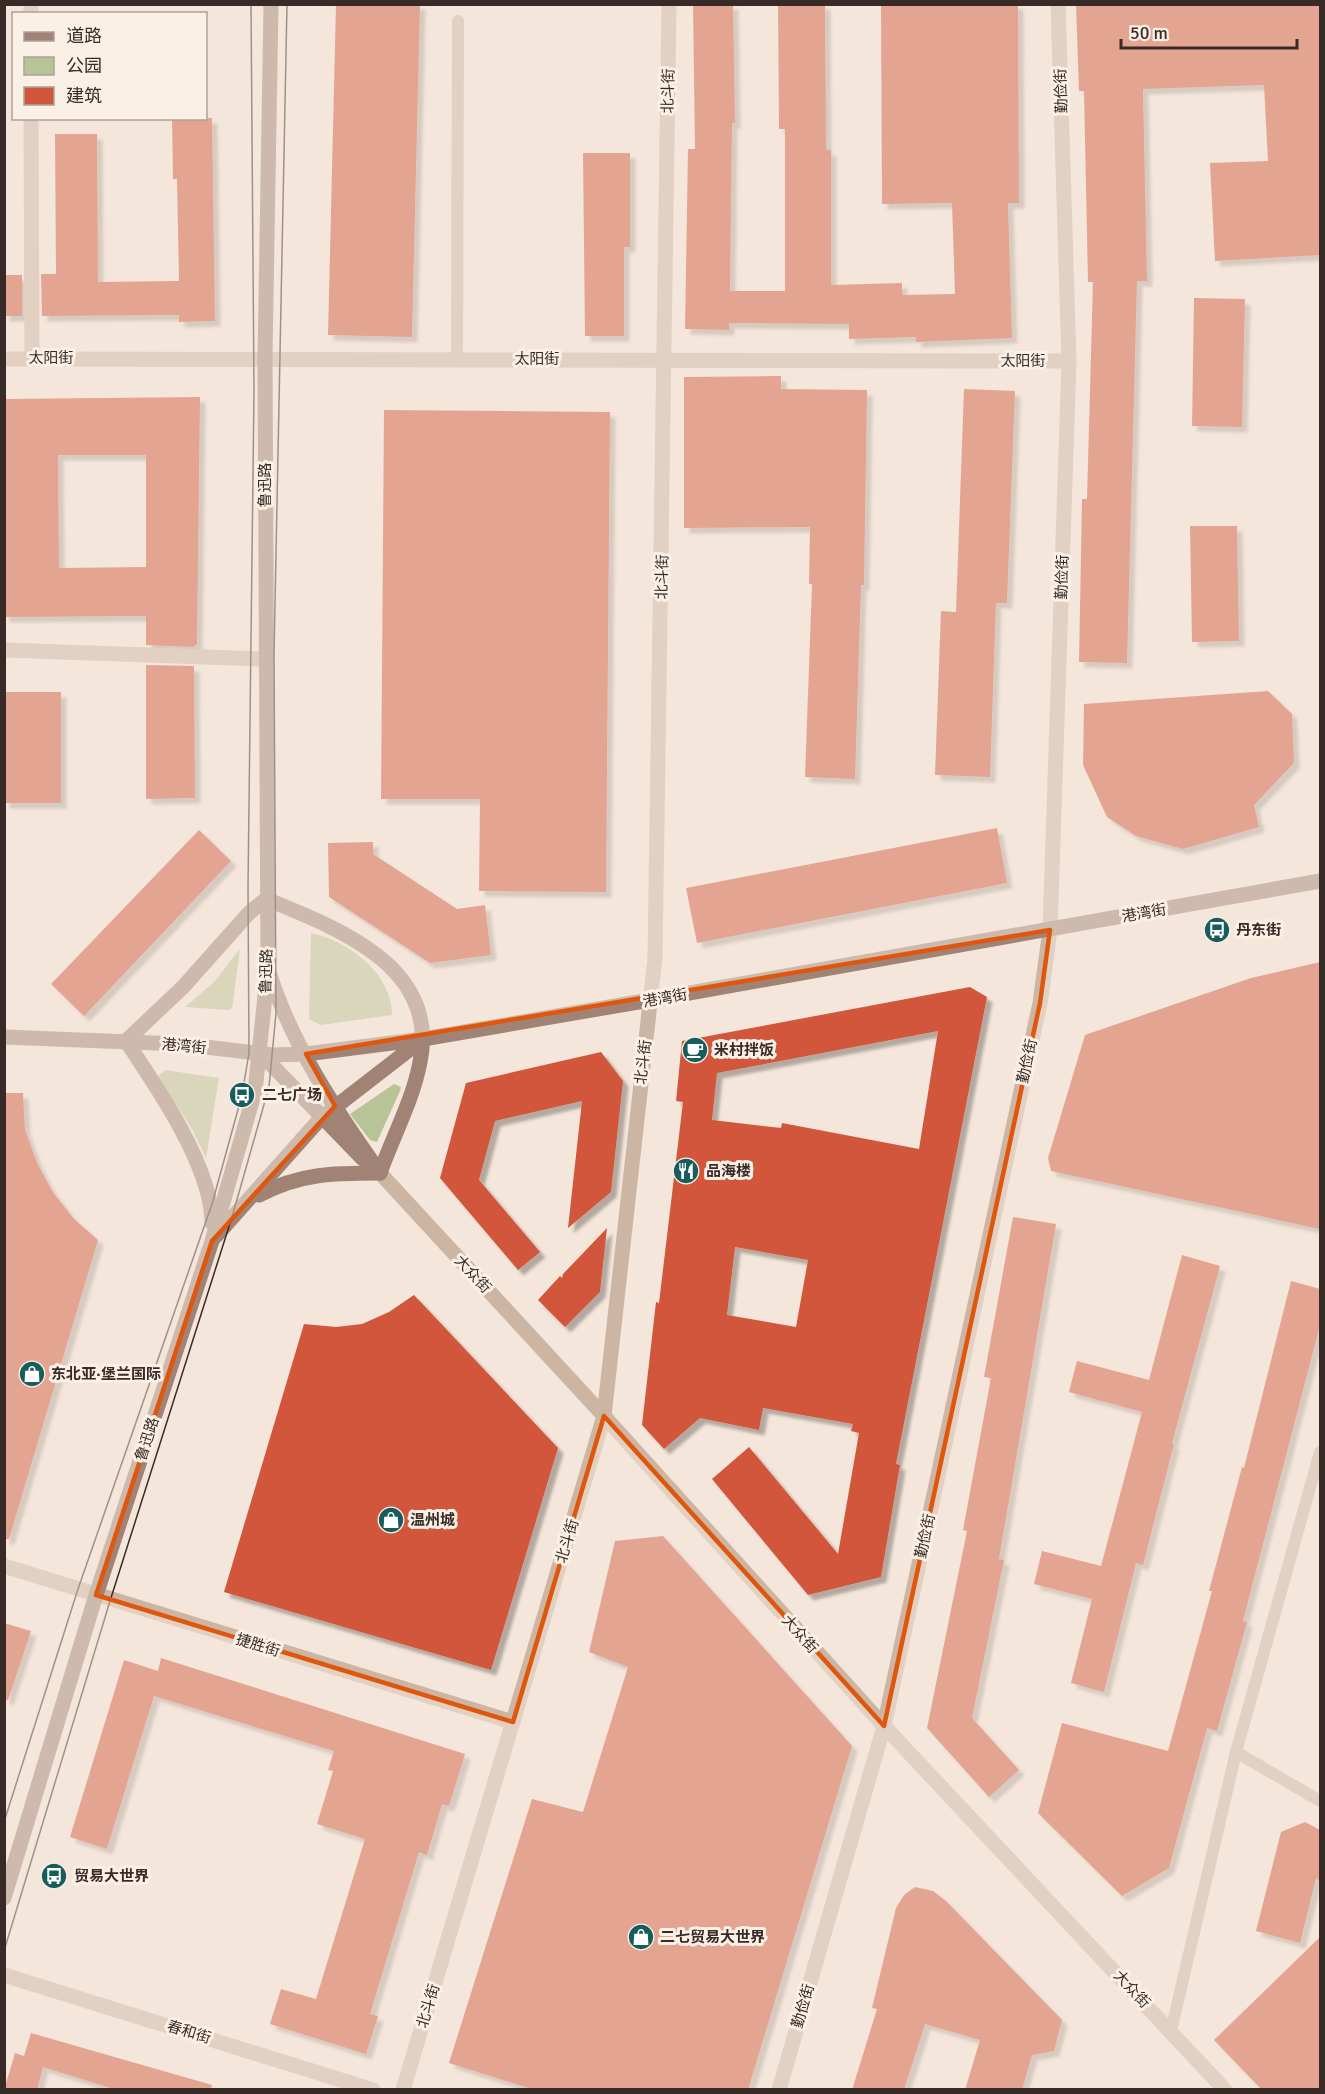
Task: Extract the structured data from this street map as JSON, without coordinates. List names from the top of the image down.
{
  "streets": {
    "main road": ["鲁迅路", "港湾街"],
    "street": [
      "北斗街",
      "勤俭街",
      "太阳街",
      "大众街",
      "捷胜街",
      "春和街"
    ]
  },
  "crossings": [
    ["北斗街", "太阳街"],
    ["北斗街", "港湾街"],
    ["北斗街", "大众街"],
    ["北斗街", "捷胜街"],
    ["勤俭街", "太阳街"],
    ["勤俭街", "港湾街"],
    ["勤俭街", "大众街"],
    ["太阳街", "鲁迅路"],
    ["鲁迅路", "港湾街"],
    ["鲁迅路", "捷胜街"]
  ],
  "places": {
    "bus stop": ["丹东街", "二七广场", "贸易大世界"],
    "cafe": ["米村拌饭"],
    "restaurant": ["品海楼"],
    "shop": ["东北亚·堡兰国际", "温州城", "二七贸易大世界"]
  },
  "legend": ["道路", "公园", "建筑"],
  "scale_bar": "50 m"
}
